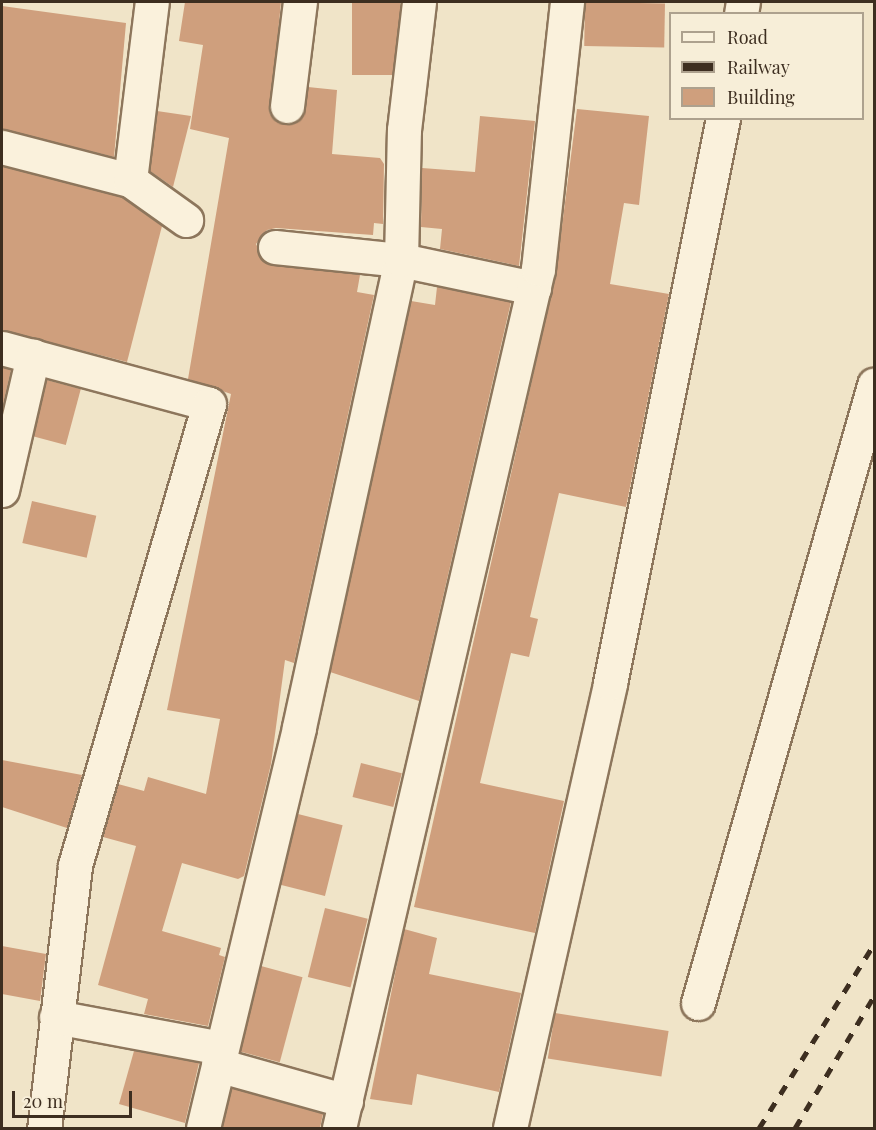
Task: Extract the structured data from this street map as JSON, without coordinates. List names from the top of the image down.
{
  "legend": ["Road", "Railway", "Building"],
  "scale_bar": "20 m"
}
